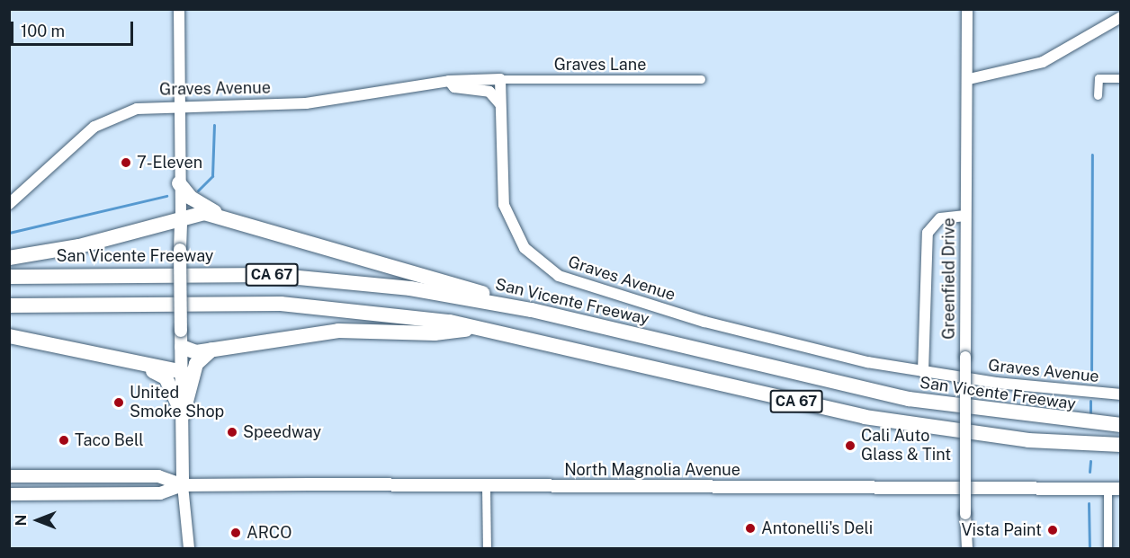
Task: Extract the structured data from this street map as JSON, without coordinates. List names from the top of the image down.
{
  "streets": {
    "highway": ["San Vicente Freeway", "CA 67"],
    "main road": ["Graves Avenue", "Greenfield Drive", "North Magnolia Avenue"],
    "street": ["Graves Lane"]
  },
  "crossings": [
    ["Graves Lane", "Graves Avenue"]
  ],
  "places": [
    "7-Eleven",
    "United Smoke Shop",
    "Speedway",
    "Taco Bell",
    "Cali Auto Glass & Tint",
    "Antonelli's Deli",
    "Vista Paint",
    "ARCO"
  ],
  "scale_bar": "100 m",
  "north": "left"
}
